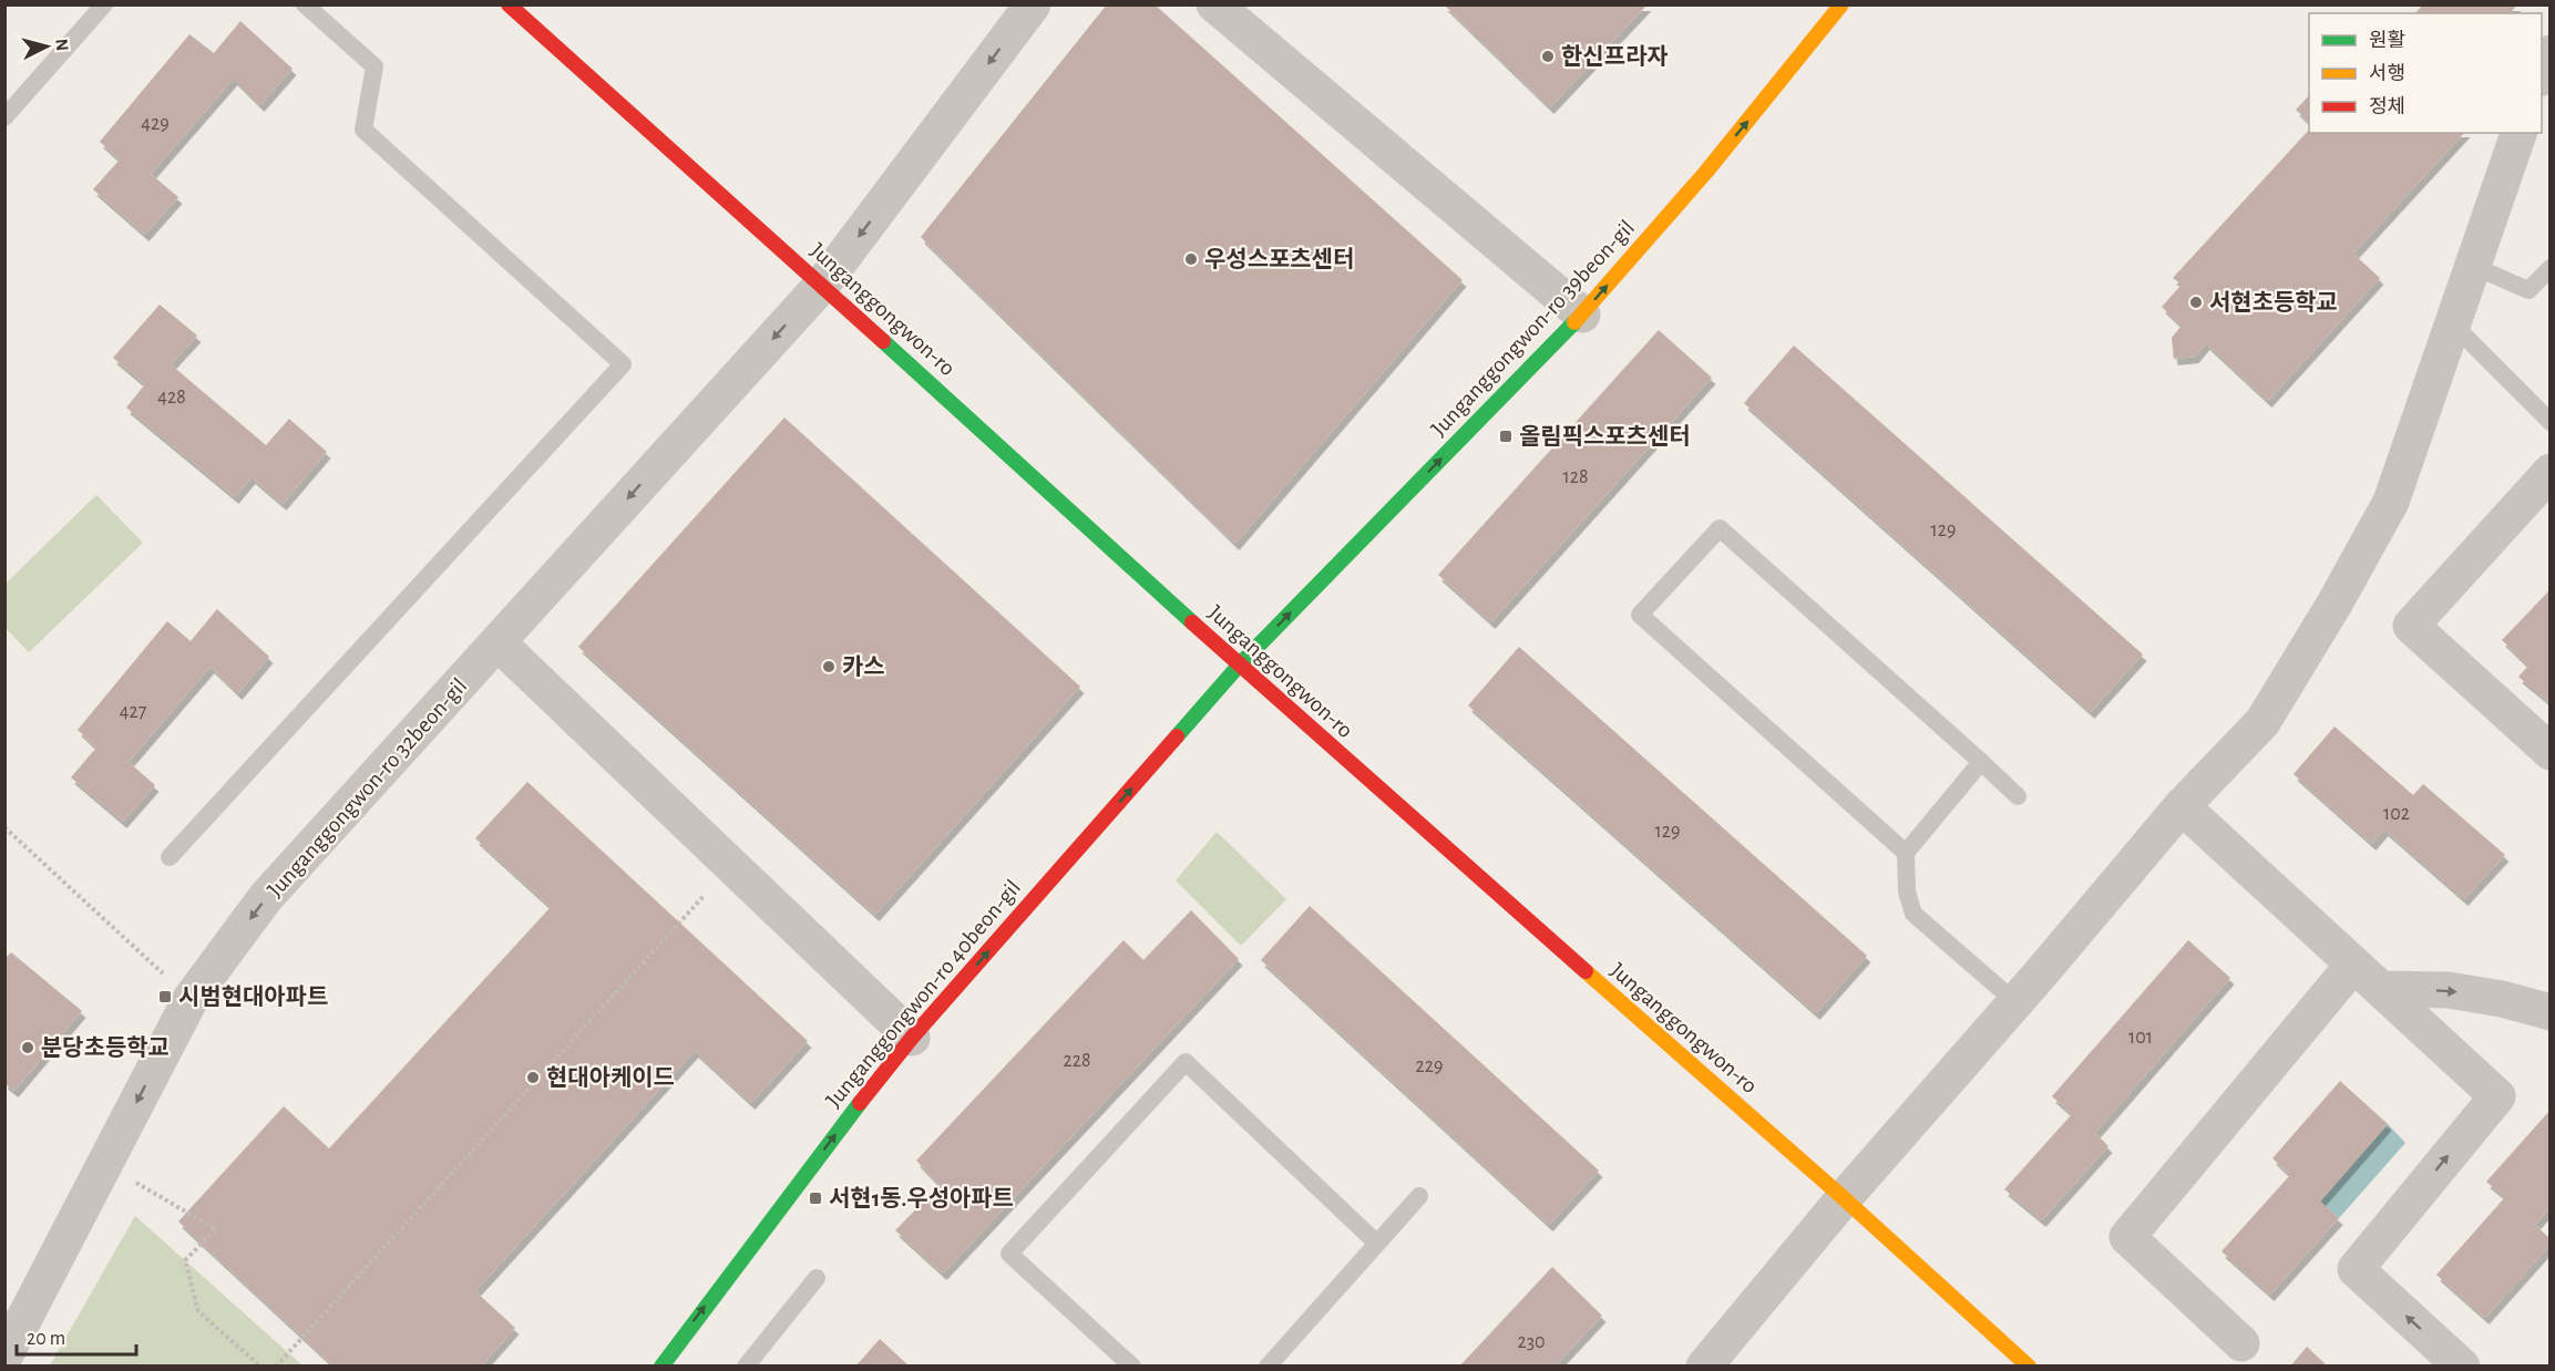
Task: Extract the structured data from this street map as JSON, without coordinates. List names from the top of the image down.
{
  "streets": {
    "street": [
      "Junganggongwon-ro",
      "Junganggongwon-ro 39beon-gil",
      "Junganggongwon-ro 32beon-gil",
      "Junganggongwon-ro 40beon-gil"
    ]
  },
  "crossings": [
    ["Junganggongwon-ro", "Junganggongwon-ro 39beon-gil"],
    ["Junganggongwon-ro", "Junganggongwon-ro 32beon-gil"],
    ["Junganggongwon-ro", "Junganggongwon-ro 40beon-gil"],
    ["Junganggongwon-ro 39beon-gil", "Junganggongwon-ro 40beon-gil"]
  ],
  "one_way": ["Junganggongwon-ro 39beon-gil", "Junganggongwon-ro 32beon-gil", "Junganggongwon-ro 40beon-gil"],
  "places": {
    "other": [
      "한신프라자",
      "우성스포츠센터",
      "서현초등학교",
      "카스",
      "분당초등학교",
      "현대아케이드"
    ],
    "transit": ["올림픽스포츠센터", "시범현대아파트", "서현1동.우성아파트"]
  },
  "house_numbers": [
    "429",
    "428",
    "128",
    "129",
    "427",
    "102",
    "129",
    "101",
    "228",
    "229",
    "230"
  ],
  "legend": ["원활", "서행", "정체"],
  "scale_bar": "20 m",
  "north": "right"
}
